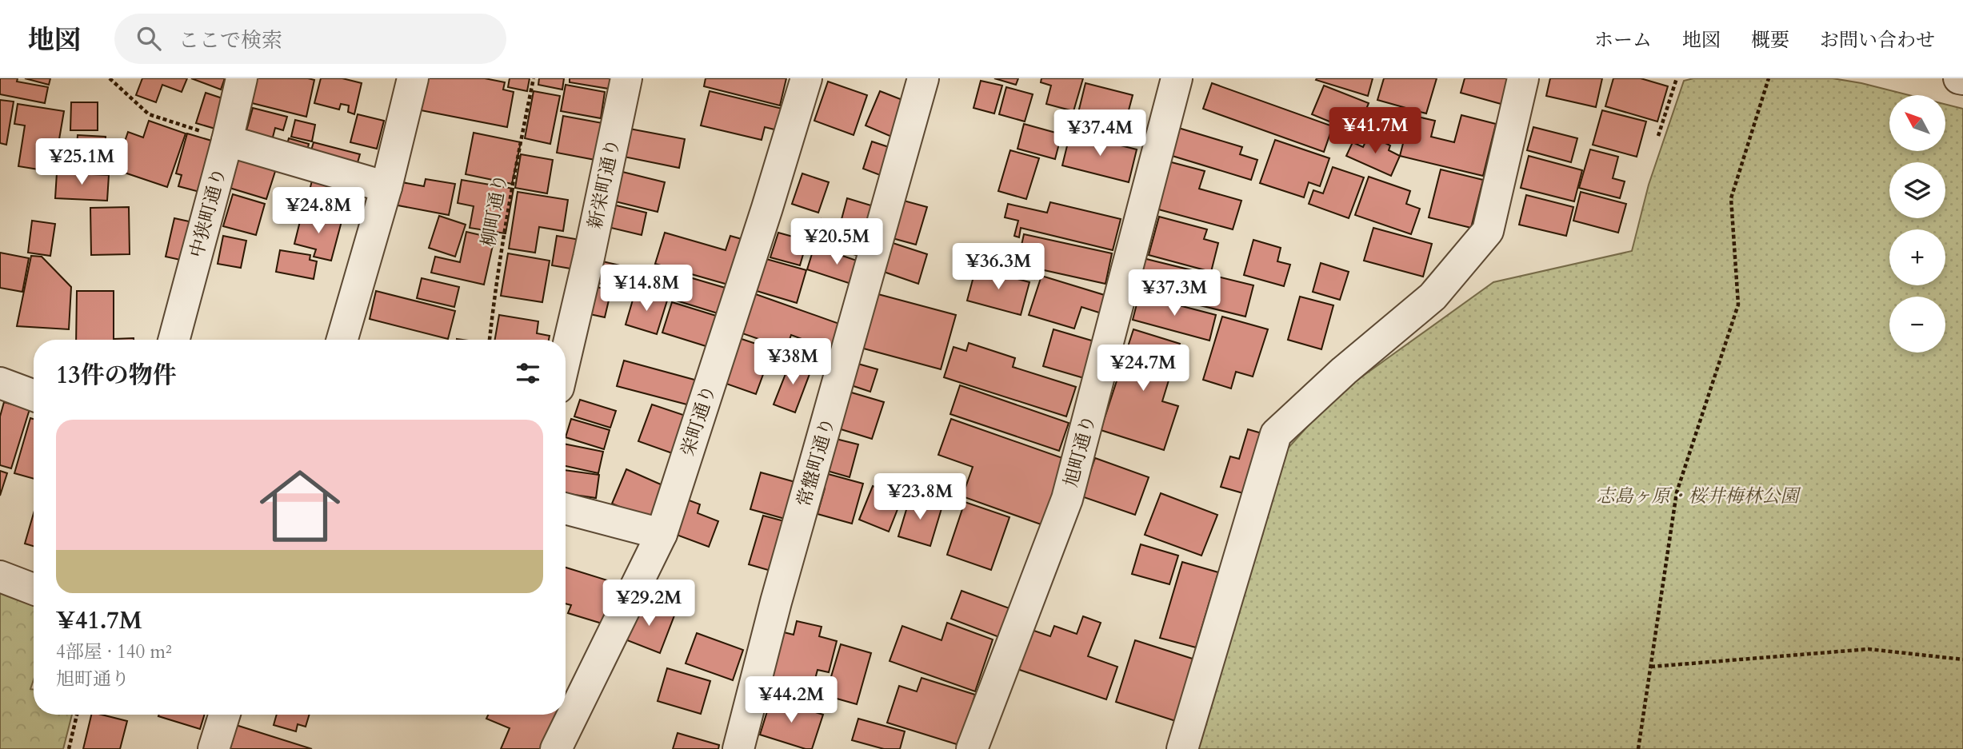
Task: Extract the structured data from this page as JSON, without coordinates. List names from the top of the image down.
{
  "streets": {
    "street": [
      "新栄町通り",
      "中狭町通り",
      "栄町通り",
      "旭町通り",
      "常盤町通り"
    ],
    "path": ["柳町通り"]
  },
  "parks": ["志島ヶ原・桜井梅林公園"],
  "north": "top left",
  "page": {
    "header": "地図",
    "search": "ここで検索",
    "nav": [
      "ホーム",
      "地図",
      "概要",
      "お問い合わせ"
    ],
    "map_buttons": ["+", "−"],
    "price": [
      "¥41.7M",
      "¥37.4M",
      "¥25.1M",
      "¥24.8M",
      "¥20.5M",
      "¥36.3M",
      "¥14.8M",
      "¥37.3M",
      "¥38M",
      "¥24.7M",
      "¥23.8M",
      "¥29.2M",
      "¥44.2M"
    ],
    "heading": "13件の物件",
    "list": [
      {
        "name": "¥41.7M",
        "note": "4部屋 · 140 m² · 旭町通り"
      }
    ]
  }
}
